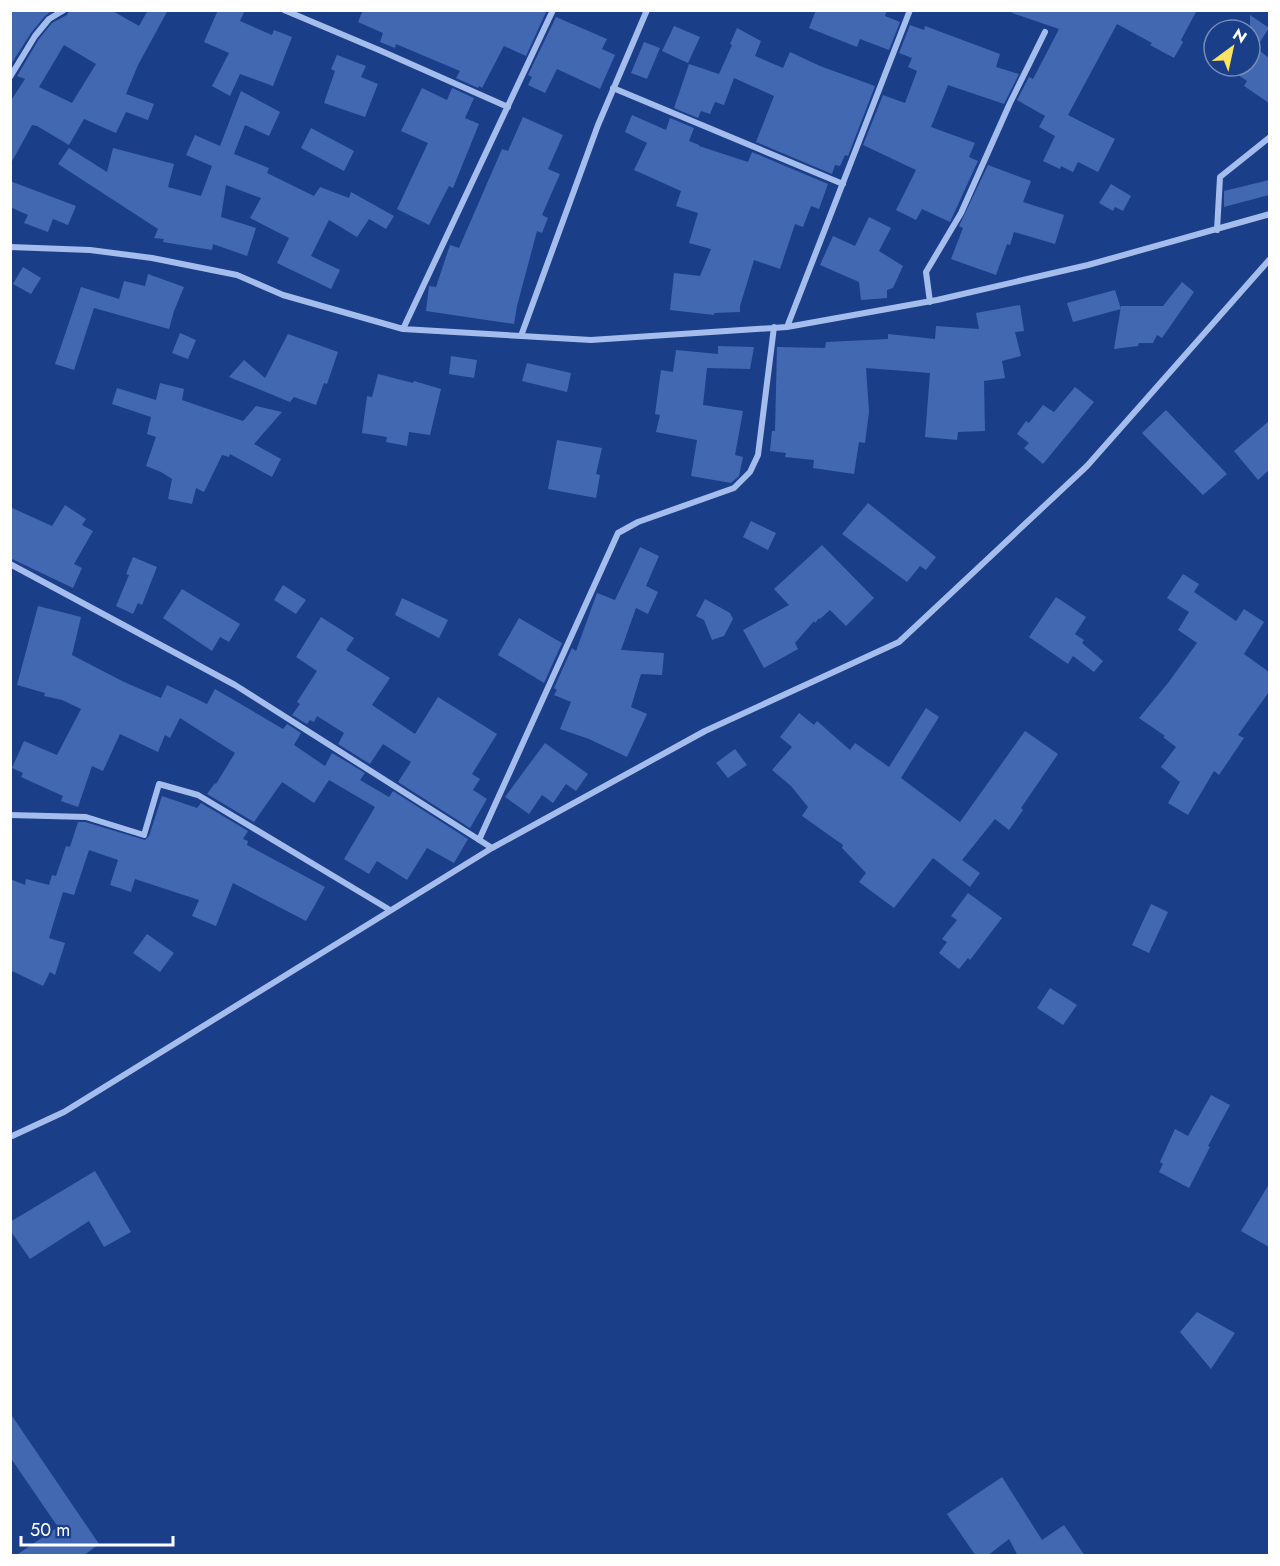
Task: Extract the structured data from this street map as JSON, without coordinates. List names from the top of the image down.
{
  "scale_bar": "50 m",
  "north": "top right"
}
